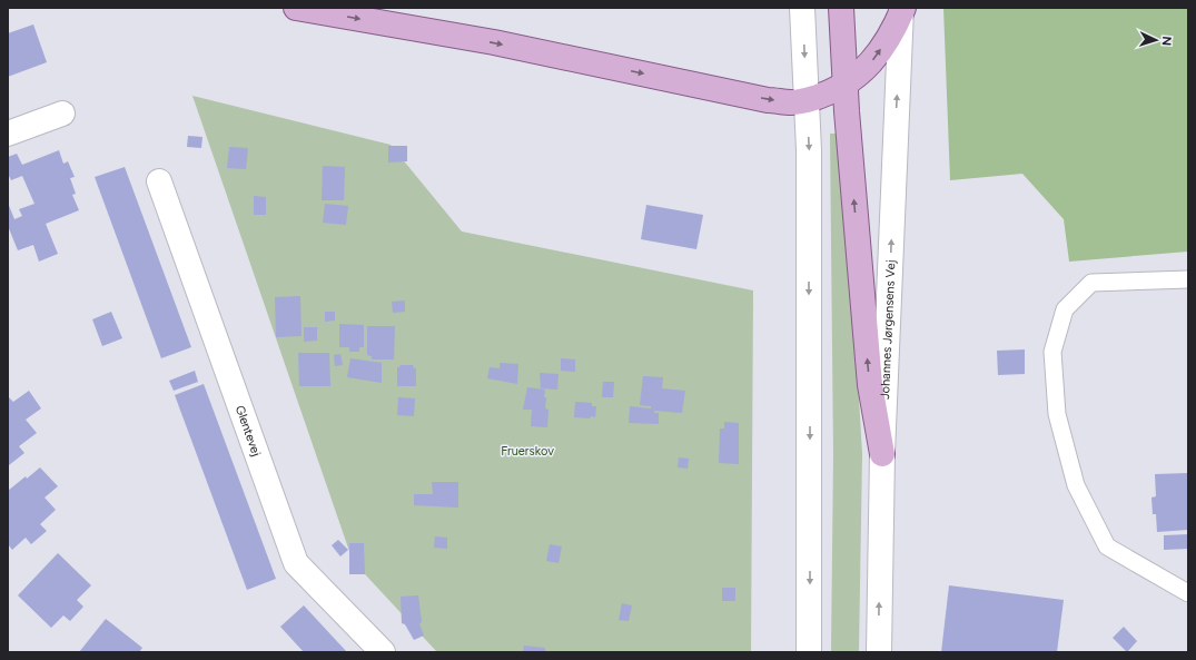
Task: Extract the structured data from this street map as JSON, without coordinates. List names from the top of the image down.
{
  "streets": {
    "street": ["Johannes Jørgensens Vej", "Glentevej"]
  },
  "parks": ["Fruerskov"],
  "north": "right"
}
